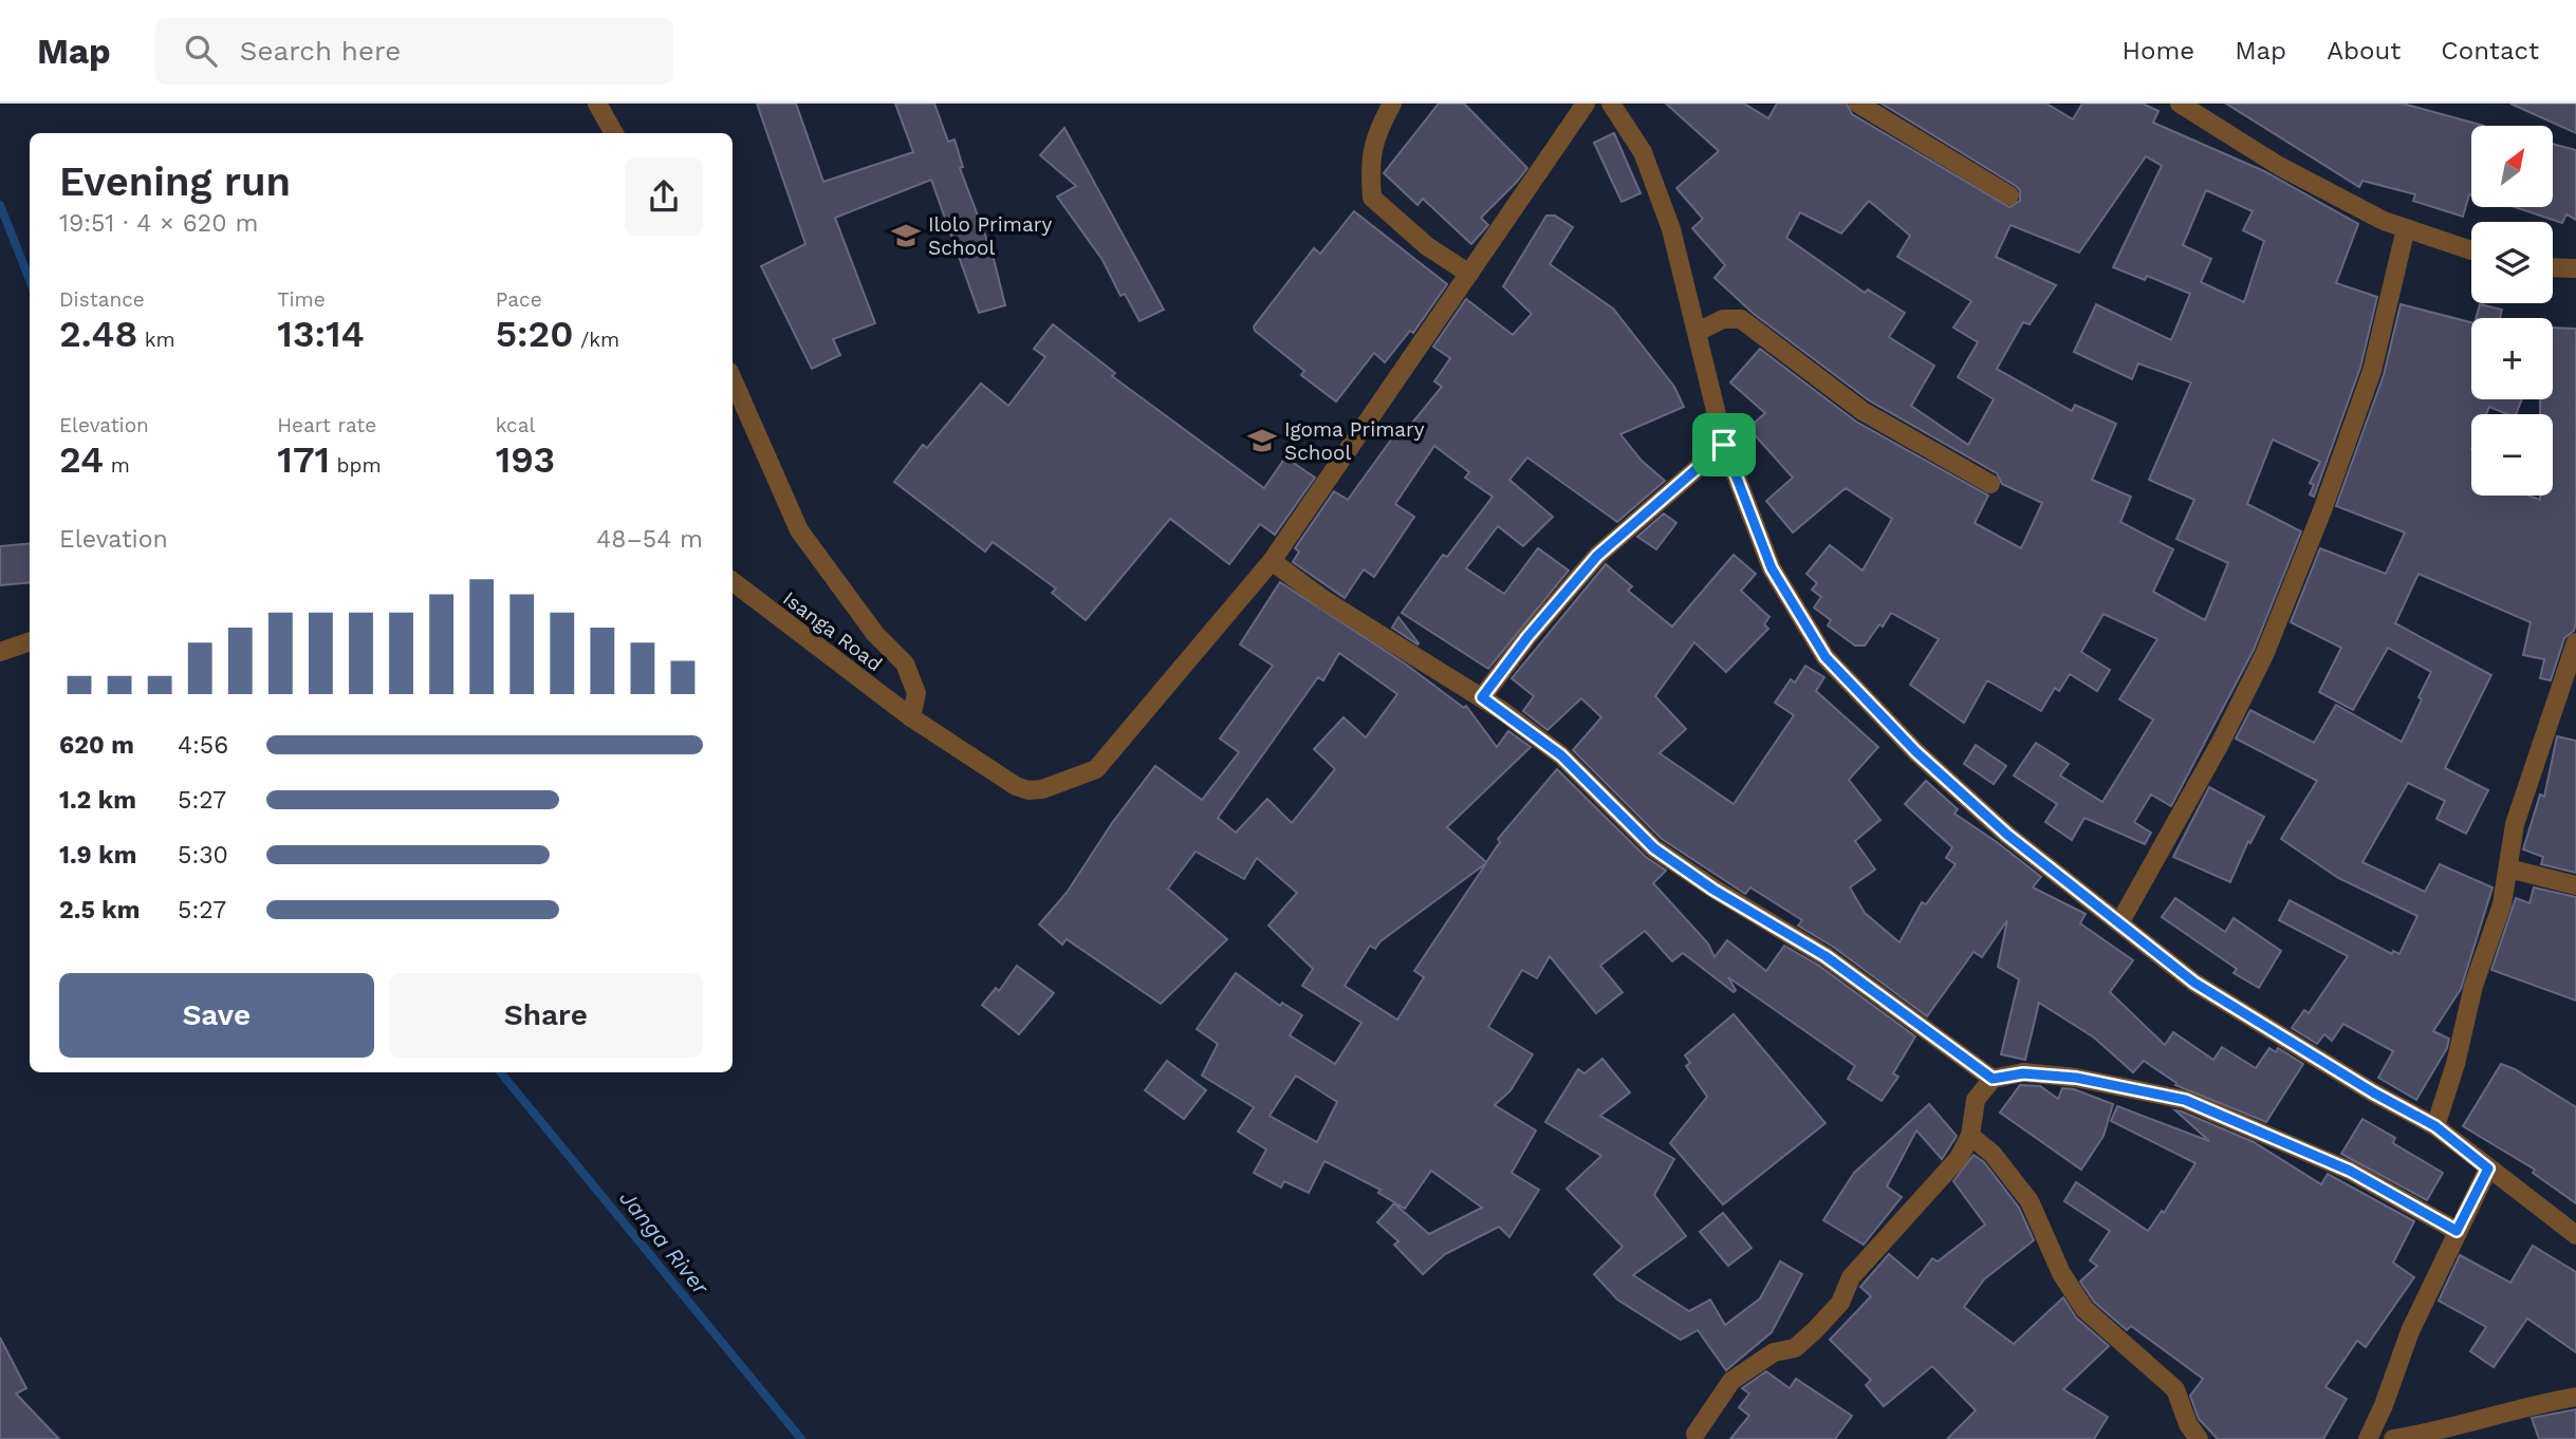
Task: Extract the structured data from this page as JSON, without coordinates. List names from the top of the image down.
{
  "streets": {
    "street": ["Isanga Road"]
  },
  "water": ["Janga River"],
  "places": {
    "school or university": ["Ilolo Primary School", "Igoma Primary School"]
  },
  "north": "top right",
  "page": {
    "header": "Map",
    "search": "Search here",
    "nav": [
      "Home",
      "Map",
      "About",
      "Contact"
    ],
    "map_buttons": ["+", "−"],
    "heading": ["Evening run", "19:51 · 4 × 620 m"],
    "stats": [
      ["Distance", "2.48 km"],
      ["Time", "13:14"],
      ["Pace", "5:20 /km"],
      ["Elevation", "24 m"],
      ["Heart rate", "171 bpm"],
      ["kcal", "193"]
    ],
    "chart": ["Elevation", "48–54 m"],
    "list": [
      {
        "name": "620 m",
        "note": "4:56"
      },
      {
        "name": "1.2 km",
        "note": "5:27"
      },
      {
        "name": "1.9 km",
        "note": "5:30"
      },
      {
        "name": "2.5 km",
        "note": "5:27"
      }
    ],
    "buttons": ["Save", "Share"]
  }
}
